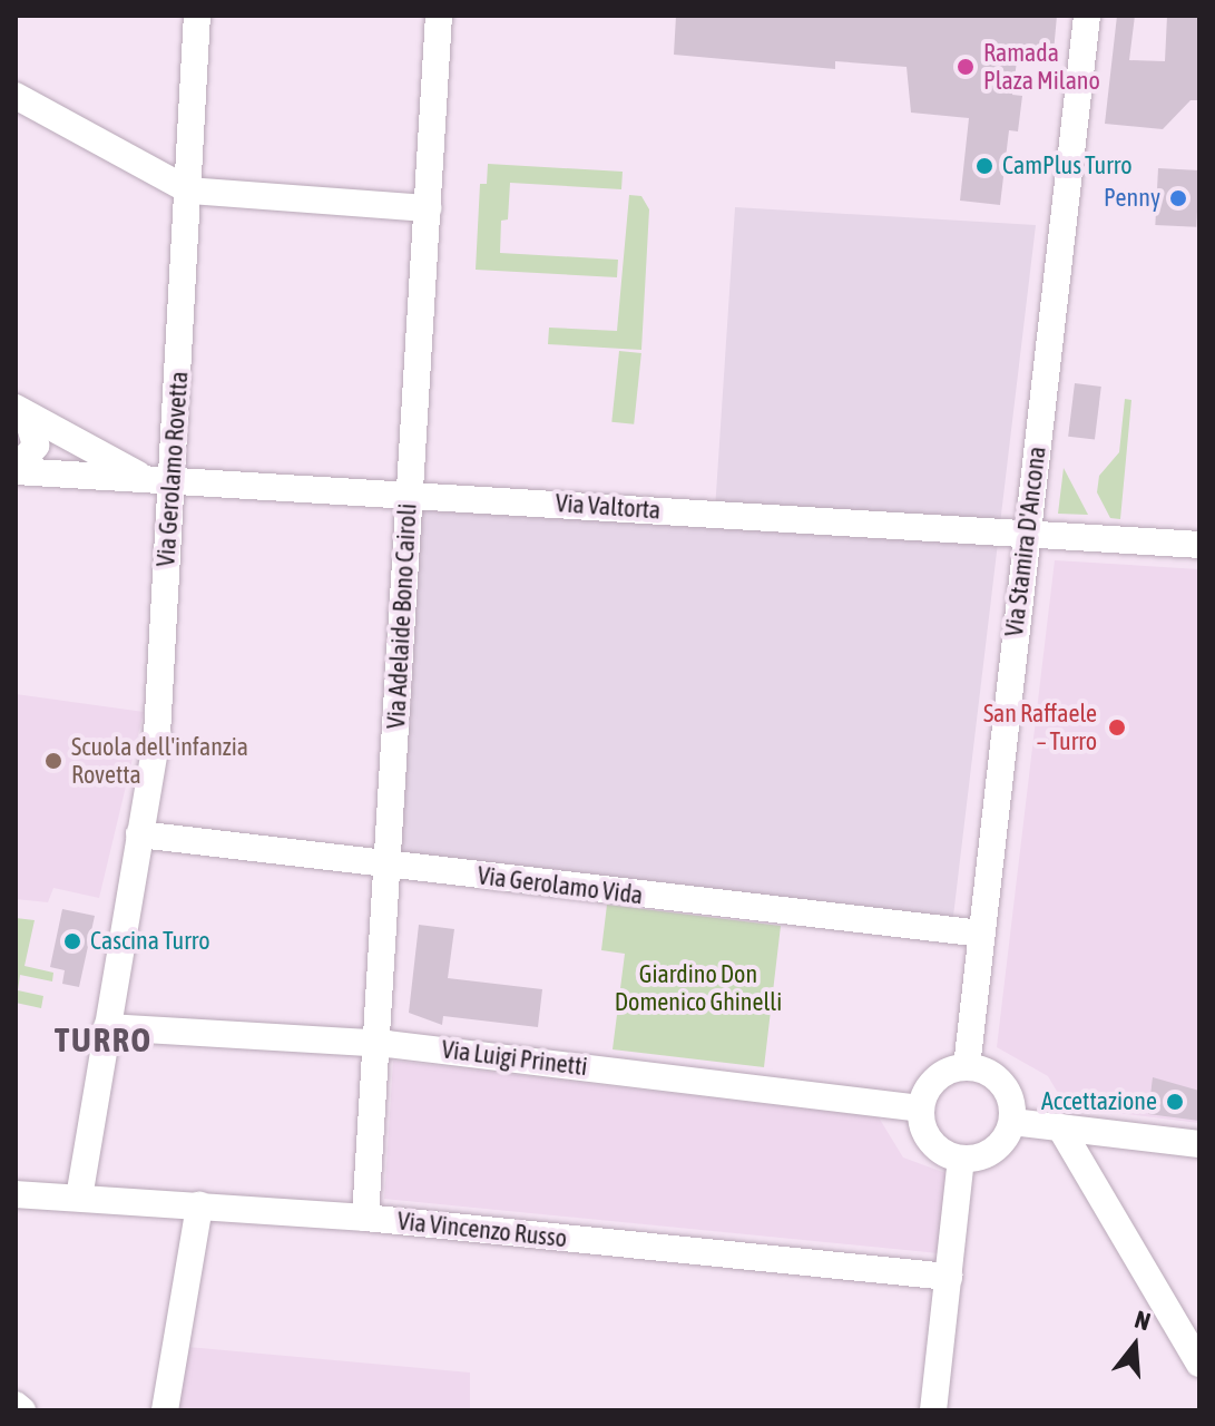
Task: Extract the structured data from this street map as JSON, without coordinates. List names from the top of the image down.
{
  "streets": {
    "street": [
      "Via Gerolamo Rovetta",
      "Via Valtorta",
      "Via Stamira D'Ancona",
      "Via Adelaide Bono Cairoli",
      "Via Gerolamo Vida",
      "Via Luigi Prinetti",
      "Via Vincenzo Russo"
    ]
  },
  "crossings": [
    ["Via Gerolamo Rovetta", "Via Valtorta"],
    ["Via Gerolamo Rovetta", "Via Gerolamo Vida"],
    ["Via Gerolamo Rovetta", "Via Luigi Prinetti"],
    ["Via Gerolamo Rovetta", "Via Vincenzo Russo"],
    ["Via Valtorta", "Via Stamira D'Ancona"],
    ["Via Valtorta", "Via Adelaide Bono Cairoli"],
    ["Via Stamira D'Ancona", "Via Gerolamo Vida"],
    ["Via Stamira D'Ancona", "Via Luigi Prinetti"],
    ["Via Adelaide Bono Cairoli", "Via Gerolamo Vida"],
    ["Via Adelaide Bono Cairoli", "Via Luigi Prinetti"],
    ["Via Adelaide Bono Cairoli", "Via Vincenzo Russo"]
  ],
  "districts": ["TURRO"],
  "parks": ["Giardino Don Domenico Ghinelli"],
  "places": [
    "Ramada Plaza Milano",
    "CamPlus Turro",
    "Penny",
    "San Raffaele – Turro",
    "Scuola dell'infanzia Rovetta",
    "Cascina Turro",
    "Accettazione"
  ],
  "north": "top"
}
